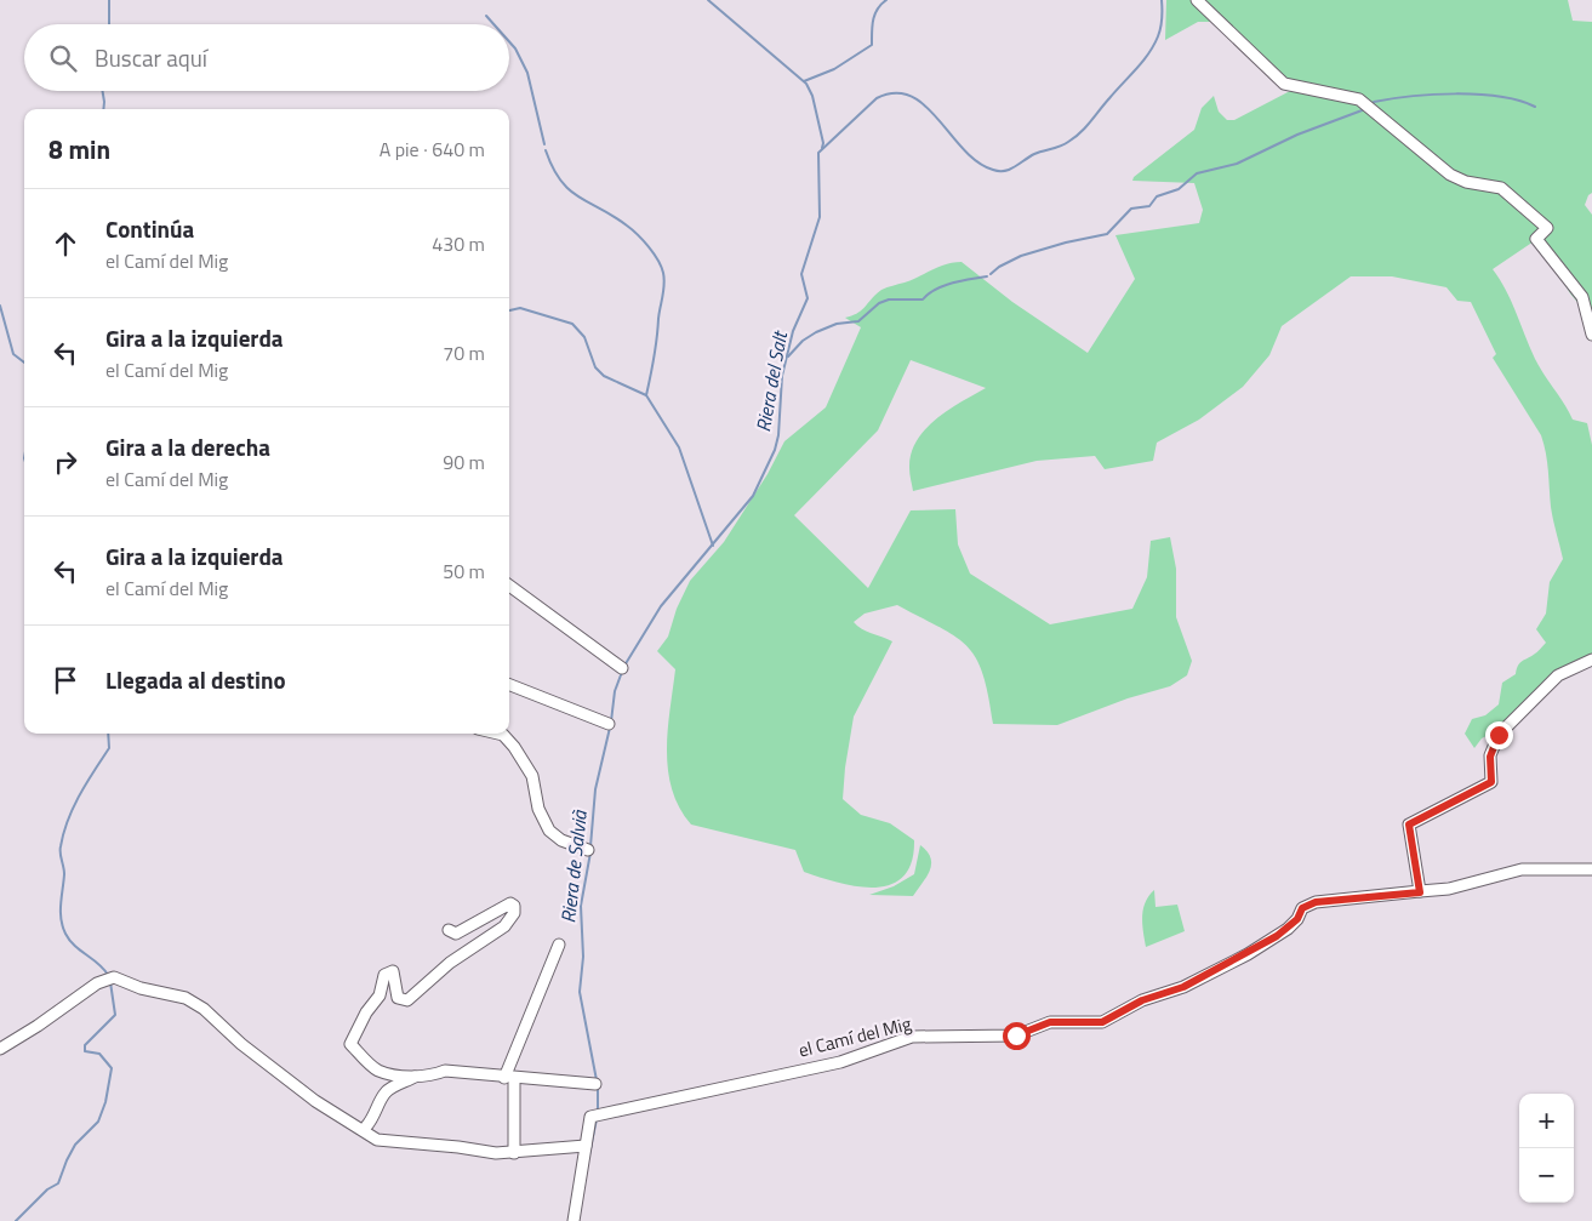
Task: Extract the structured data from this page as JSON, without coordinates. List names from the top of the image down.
{
  "streets": {
    "street": ["el Camí del Mig"]
  },
  "water": ["Riera del Salt", "Riera de Salvià"],
  "page": {
    "search": "Buscar aquí",
    "heading": ["8 min", "A pie · 640 m"],
    "list": [
      ["Continúa", "el Camí del Mig", "430 m"],
      ["Gira a la izquierda", "el Camí del Mig", "70 m"],
      ["Gira a la derecha", "el Camí del Mig", "90 m"],
      ["Gira a la izquierda", "el Camí del Mig", "50 m"],
      "Llegada al destino"
    ],
    "map_buttons": ["+", "−"]
  }
}
